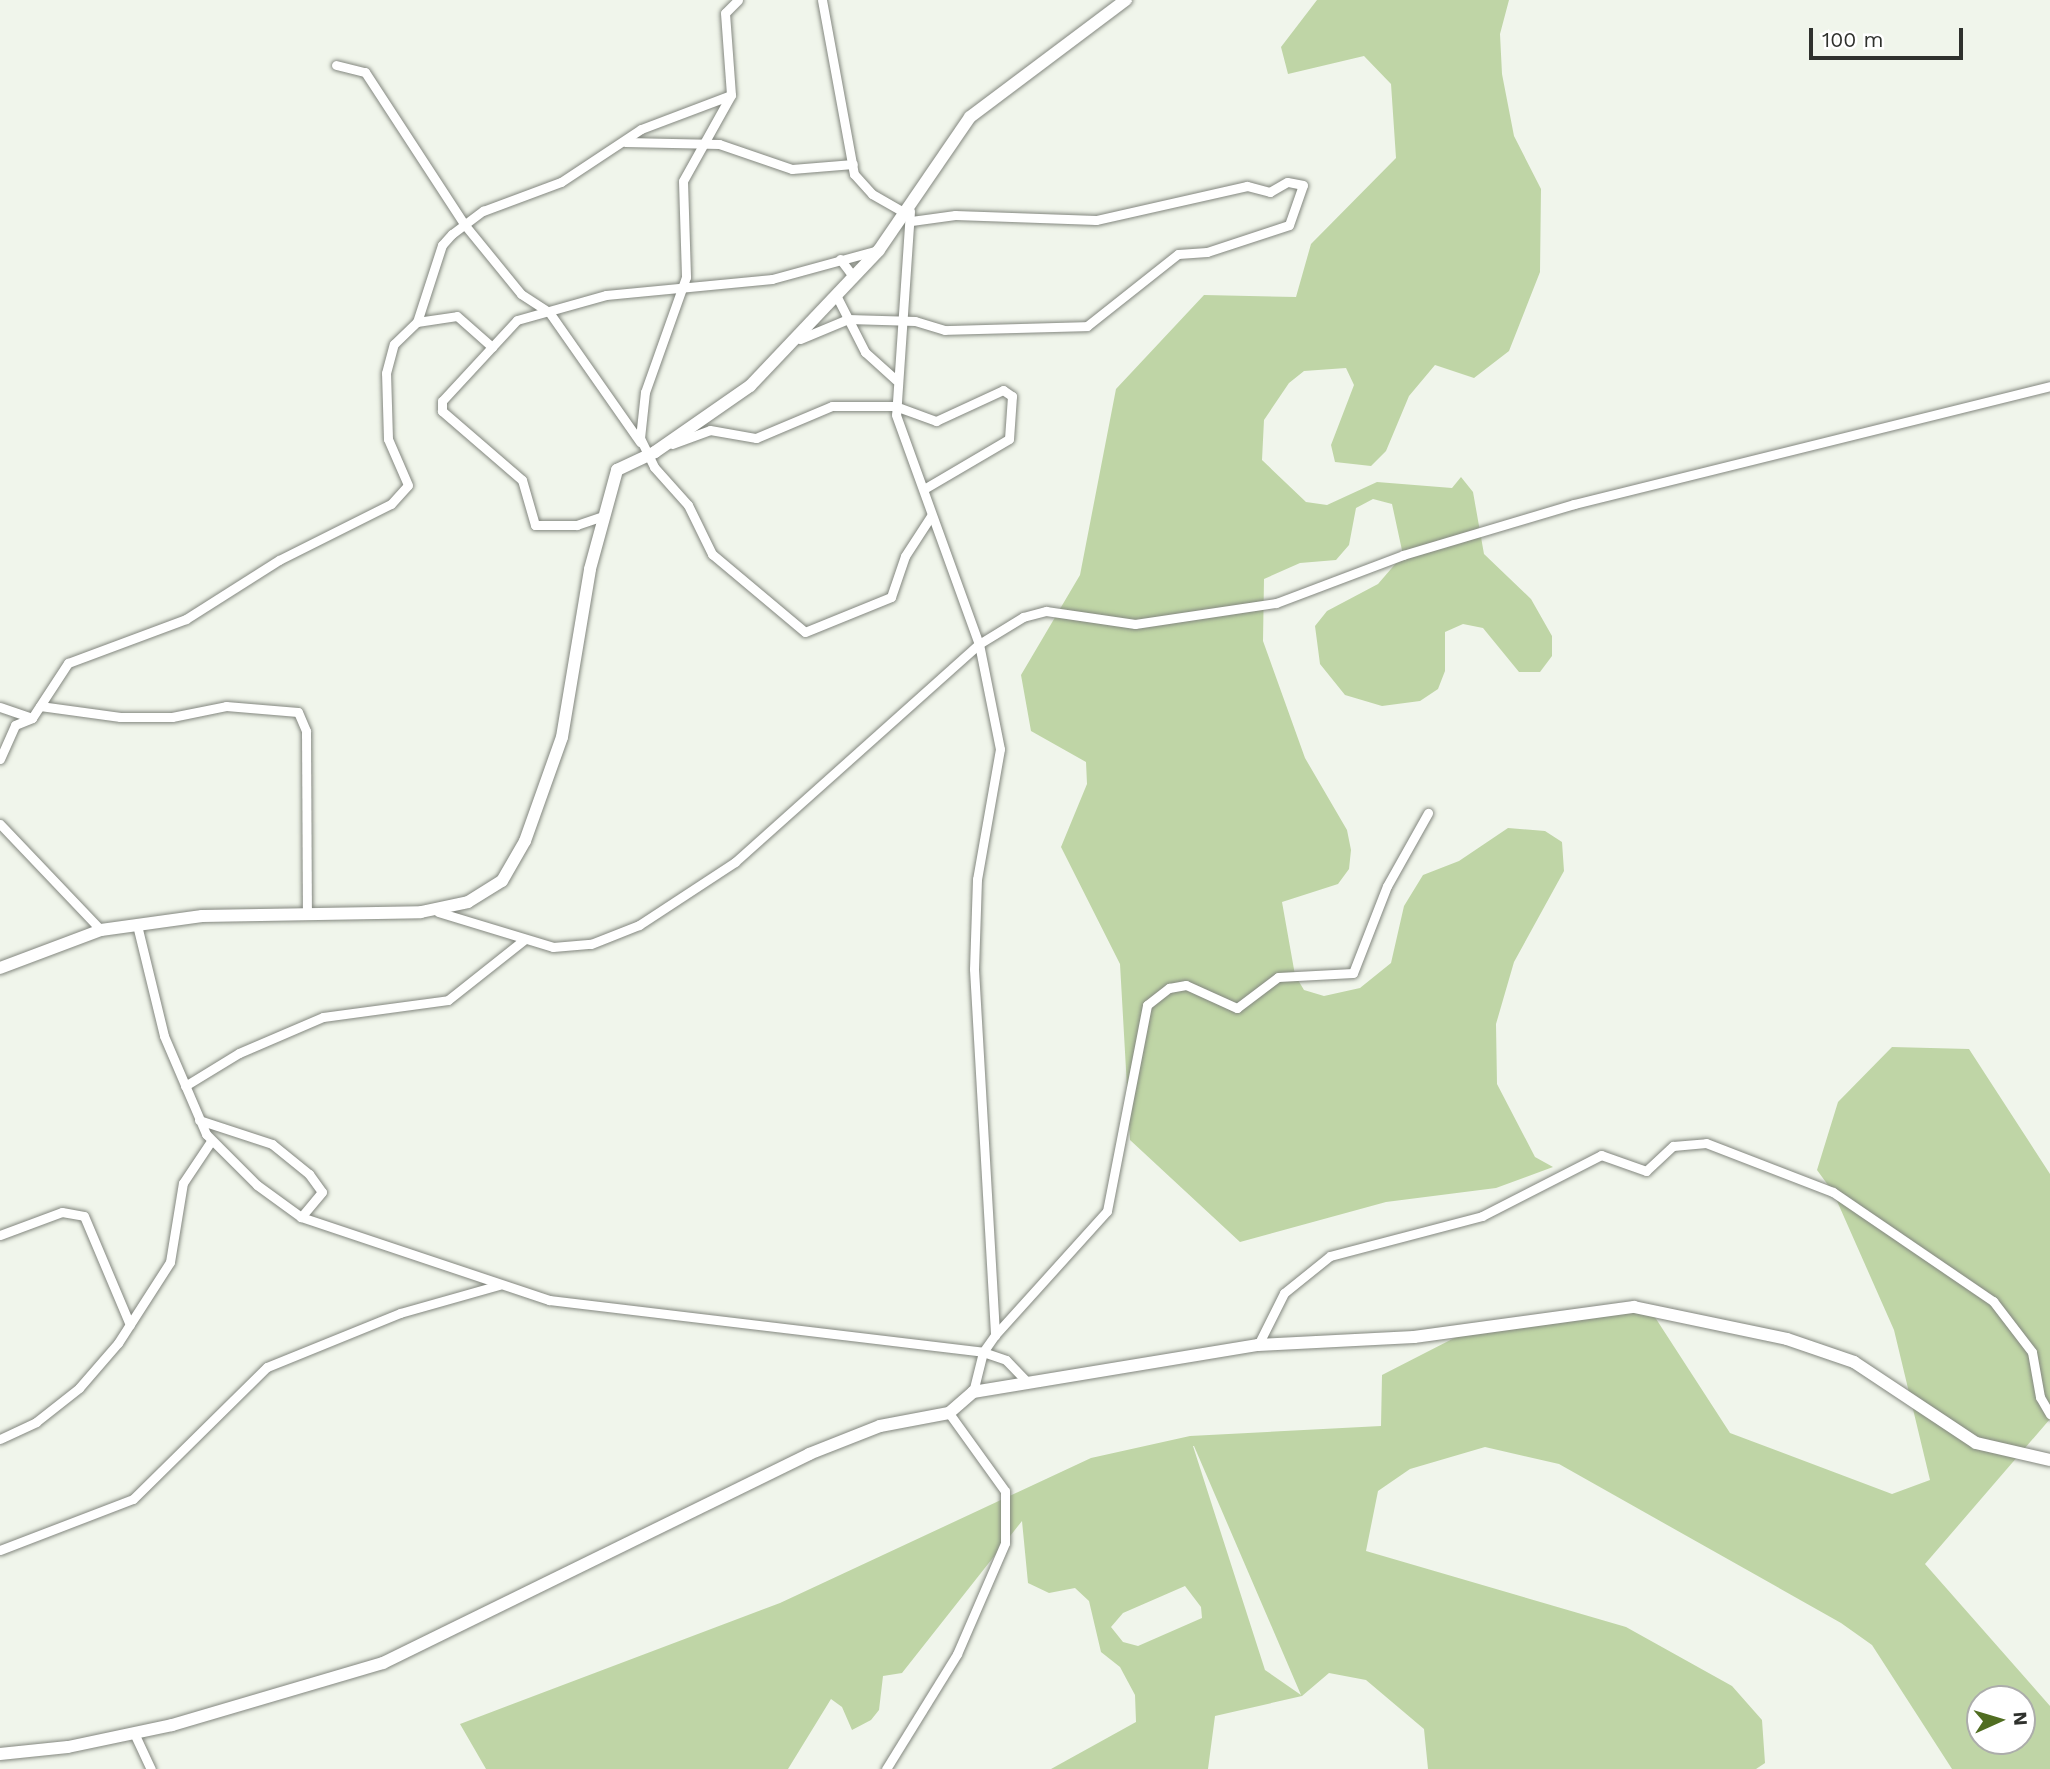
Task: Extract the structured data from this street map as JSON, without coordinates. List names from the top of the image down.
{
  "scale_bar": "100 m",
  "north": "right"
}
